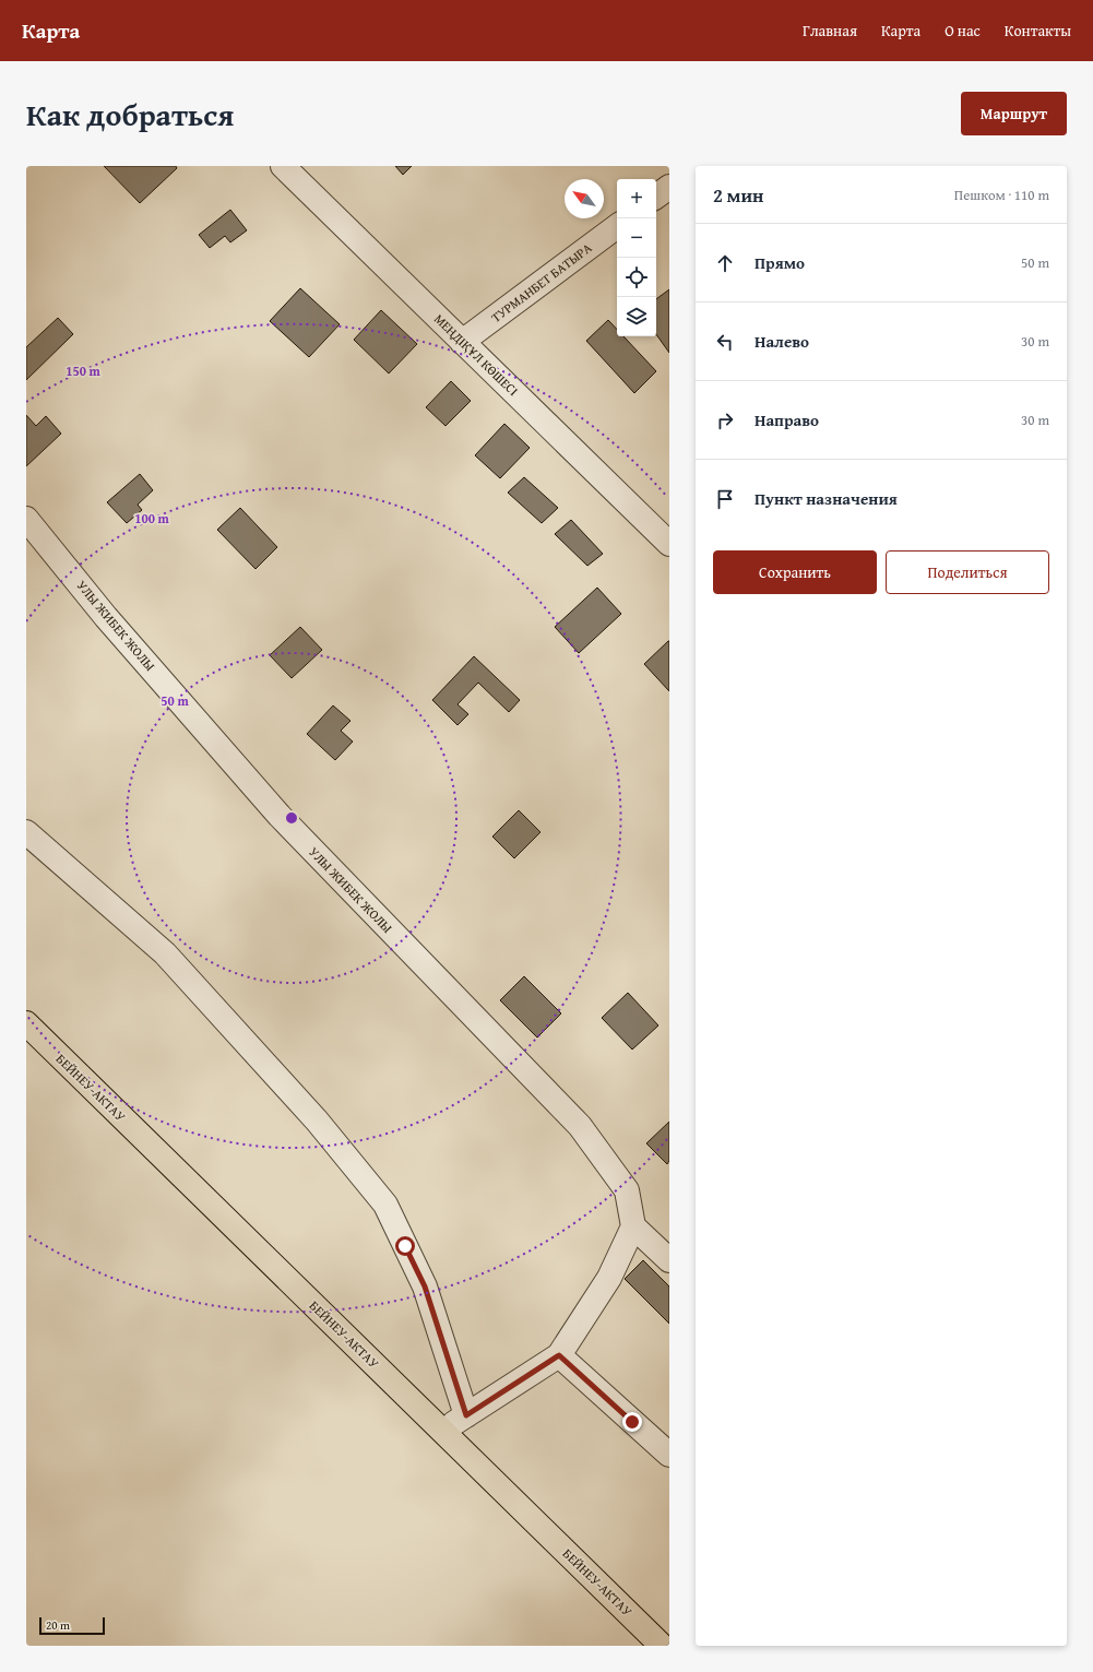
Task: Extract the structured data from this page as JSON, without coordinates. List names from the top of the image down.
{
  "streets": {
    "highway": ["БЕЙНЕУ-АКТАУ"],
    "street": ["ТУРМАНБЕТ БАТЫРА", "МЕҢДІҚҰЛ КӨШЕСІ", "УЛЫ ЖИБЕК ЖОЛЫ"]
  },
  "crossings": [
    ["ТУРМАНБЕТ БАТЫРА", "МЕҢДІҚҰЛ КӨШЕСІ"]
  ],
  "scale_bar": "20 m",
  "north": "top left",
  "page": {
    "header": "Карта",
    "nav": [
      "Главная",
      "Карта",
      "О нас",
      "Контакты"
    ],
    "title": "Как добраться",
    "buttons": [
      "Маршрут",
      ["Сохранить", "Поделиться"]
    ],
    "heading": ["2 мин", "Пешком · 110 m"],
    "map_buttons": ["+", "−"],
    "list": [
      ["Прямо", "50 m"],
      ["Налево", "30 m"],
      ["Направо", "30 m"],
      "Пункт назначения"
    ],
    "scale": "20 m"
  },
  "rings": ["150 m", "100 m", "50 m"]
}
